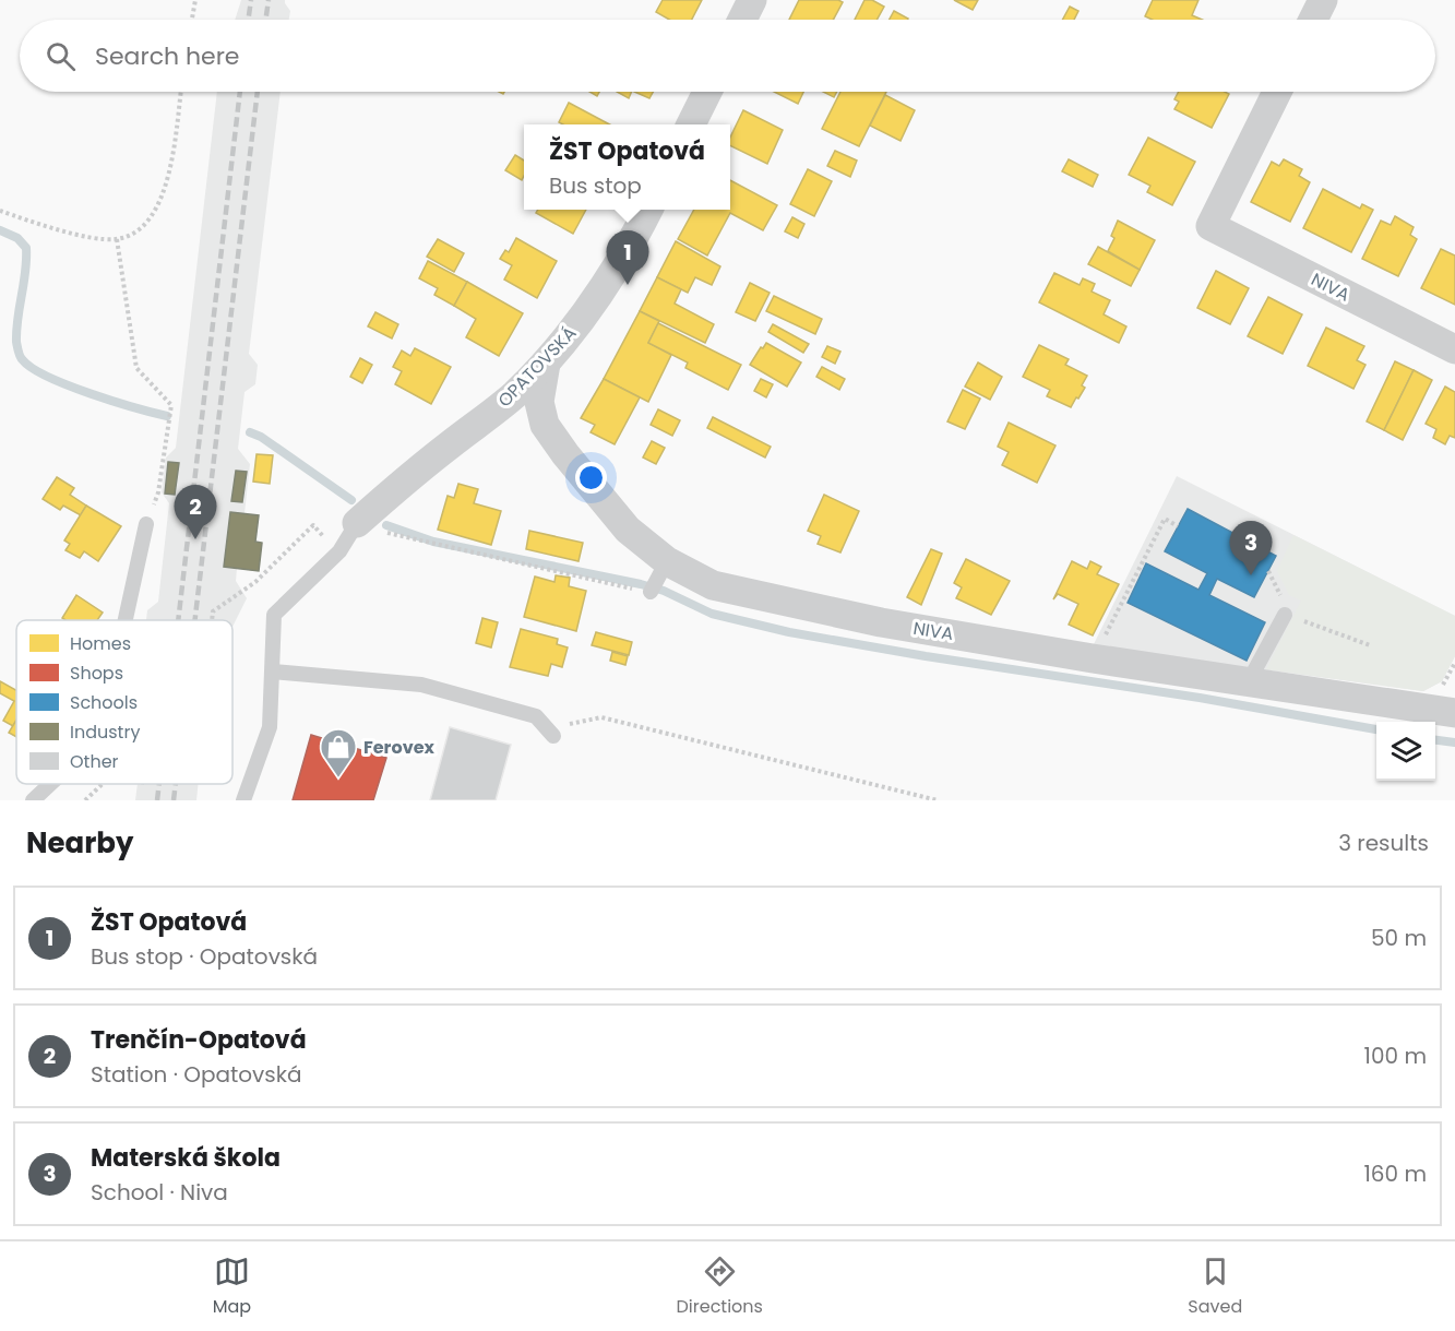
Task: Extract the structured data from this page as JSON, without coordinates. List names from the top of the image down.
{
  "streets": {
    "street": ["NIVA", "OPATOVSKÁ"]
  },
  "crossings": [
    ["NIVA", "OPATOVSKÁ"]
  ],
  "places": {
    "shop": ["Ferovex"]
  },
  "legend": [
    "Homes",
    "Shops",
    "Schools",
    "Industry",
    "Other"
  ],
  "page": {
    "search": "Search here",
    "popup": ["ŽST Opatová", "Bus stop"],
    "pins": ["1", "2", "3"],
    "heading": ["Nearby", "3 results"],
    "list": [
      {
        "mark": "1",
        "name": "ŽST Opatová",
        "note": "Bus stop · Opatovská",
        "value": "50 m"
      },
      {
        "mark": "2",
        "name": "Trenčín-Opatová",
        "note": "Station · Opatovská",
        "value": "100 m"
      },
      {
        "mark": "3",
        "name": "Materská škola",
        "note": "School · Niva",
        "value": "160 m"
      }
    ],
    "nav": ["Map", "Directions", "Saved"]
  }
}
